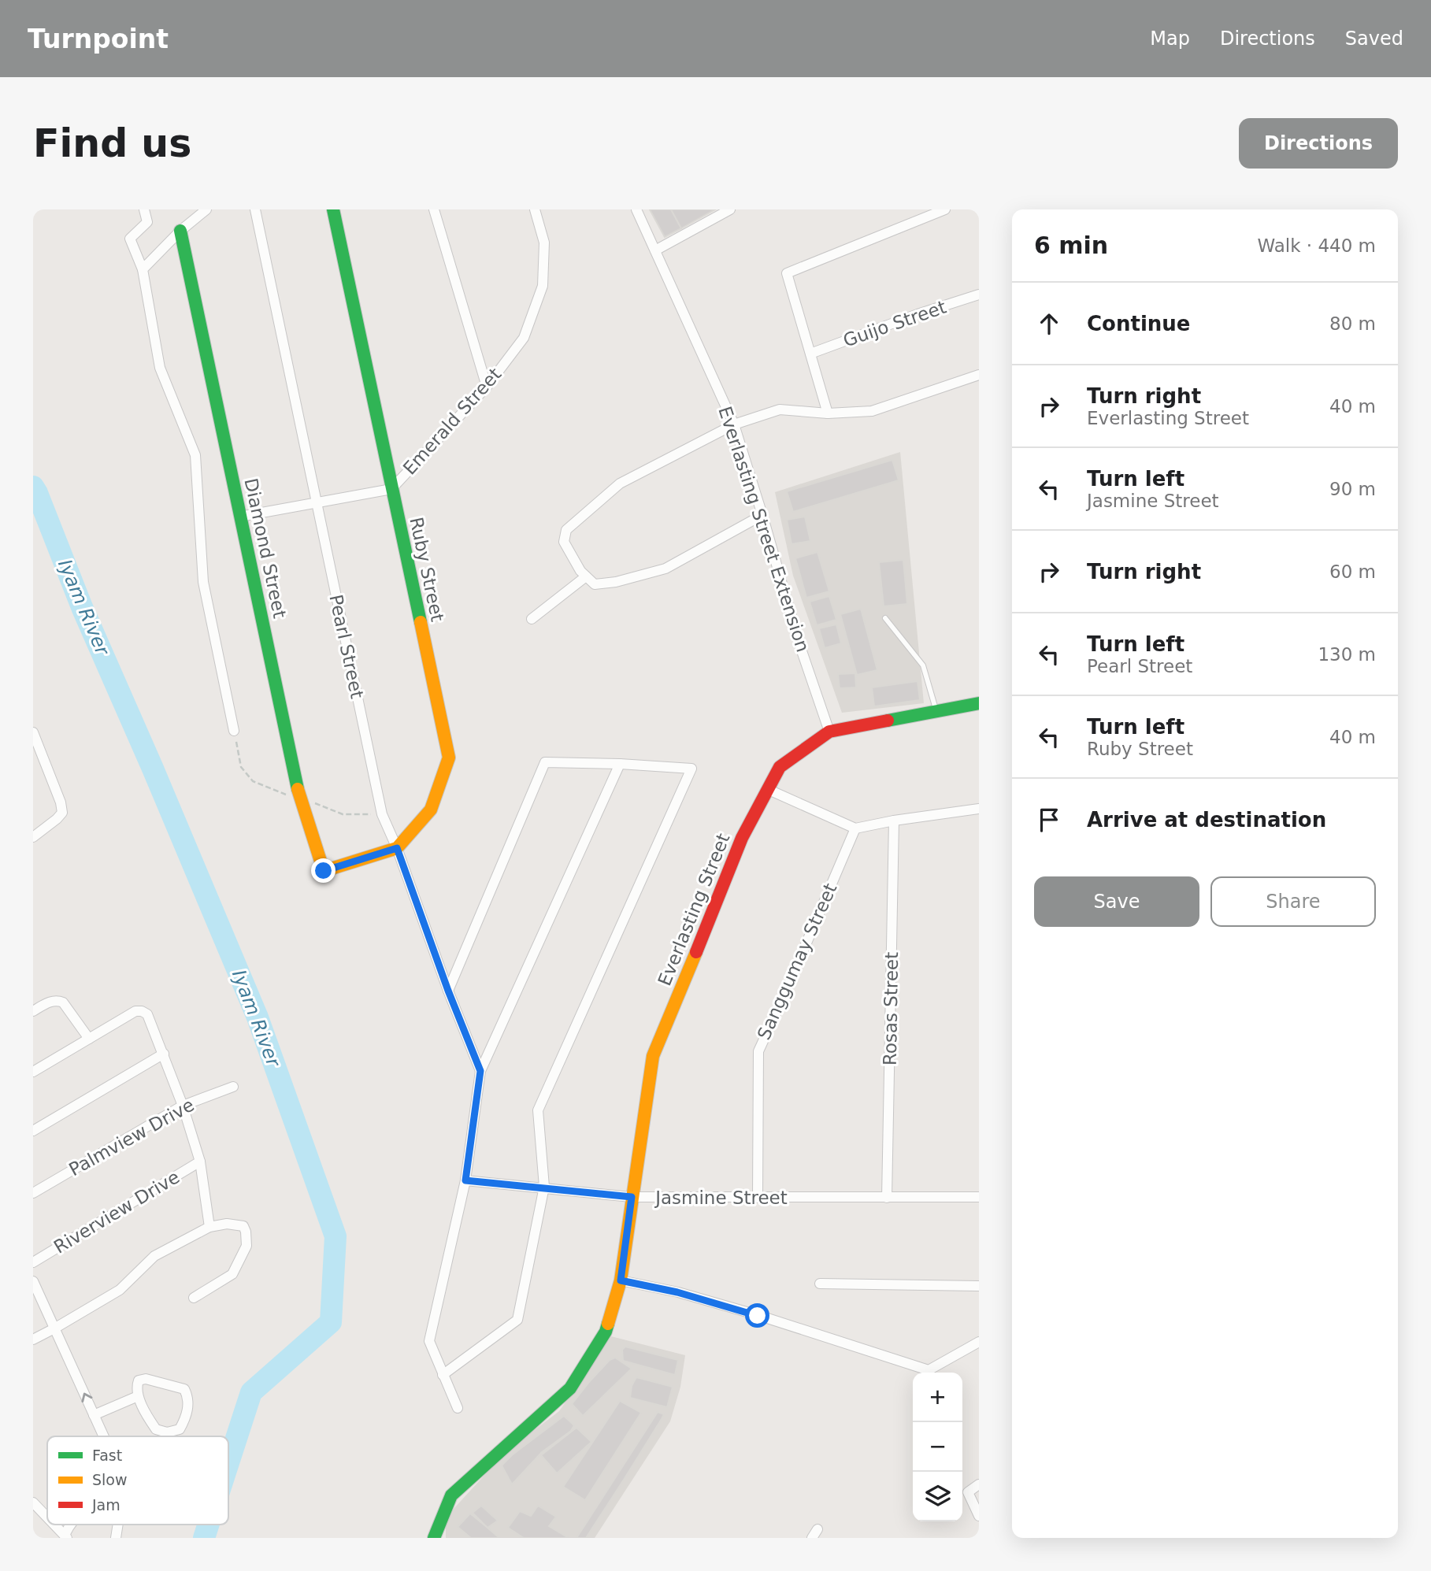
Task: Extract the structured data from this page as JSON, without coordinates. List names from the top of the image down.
{
  "streets": {
    "street": [
      "Guijo Street",
      "Emerald Street",
      "Everlasting Street Extension",
      "Diamond Street",
      "Ruby Street",
      "Pearl Street",
      "Everlasting Street",
      "Sanggumay Street",
      "Rosas Street",
      "Palmview Drive",
      "Jasmine Street",
      "Riverview Drive"
    ]
  },
  "crossings": [
    ["Emerald Street", "Diamond Street"],
    ["Emerald Street", "Ruby Street"],
    ["Emerald Street", "Pearl Street"],
    ["Everlasting Street Extension", "Everlasting Street"],
    ["Diamond Street", "Ruby Street"],
    ["Diamond Street", "Pearl Street"],
    ["Ruby Street", "Pearl Street"],
    ["Everlasting Street", "Jasmine Street"],
    ["Sanggumay Street", "Jasmine Street"],
    ["Rosas Street", "Jasmine Street"]
  ],
  "water": ["Iyam River"],
  "legend": ["Fast", "Slow", "Jam"],
  "page": {
    "header": "Turnpoint",
    "nav": ["Map", "Directions", "Saved"],
    "buttons": [
      "Directions",
      ["Save", "Share"]
    ],
    "title": "Find us",
    "heading": ["6 min", "Walk · 440 m"],
    "list": [
      ["Continue", "80 m"],
      ["Turn right", "Everlasting Street", "40 m"],
      ["Turn left", "Jasmine Street", "90 m"],
      ["Turn right", "60 m"],
      ["Turn left", "Pearl Street", "130 m"],
      ["Turn left", "Ruby Street", "40 m"],
      "Arrive at destination"
    ],
    "map_buttons": ["+", "−"]
  }
}
